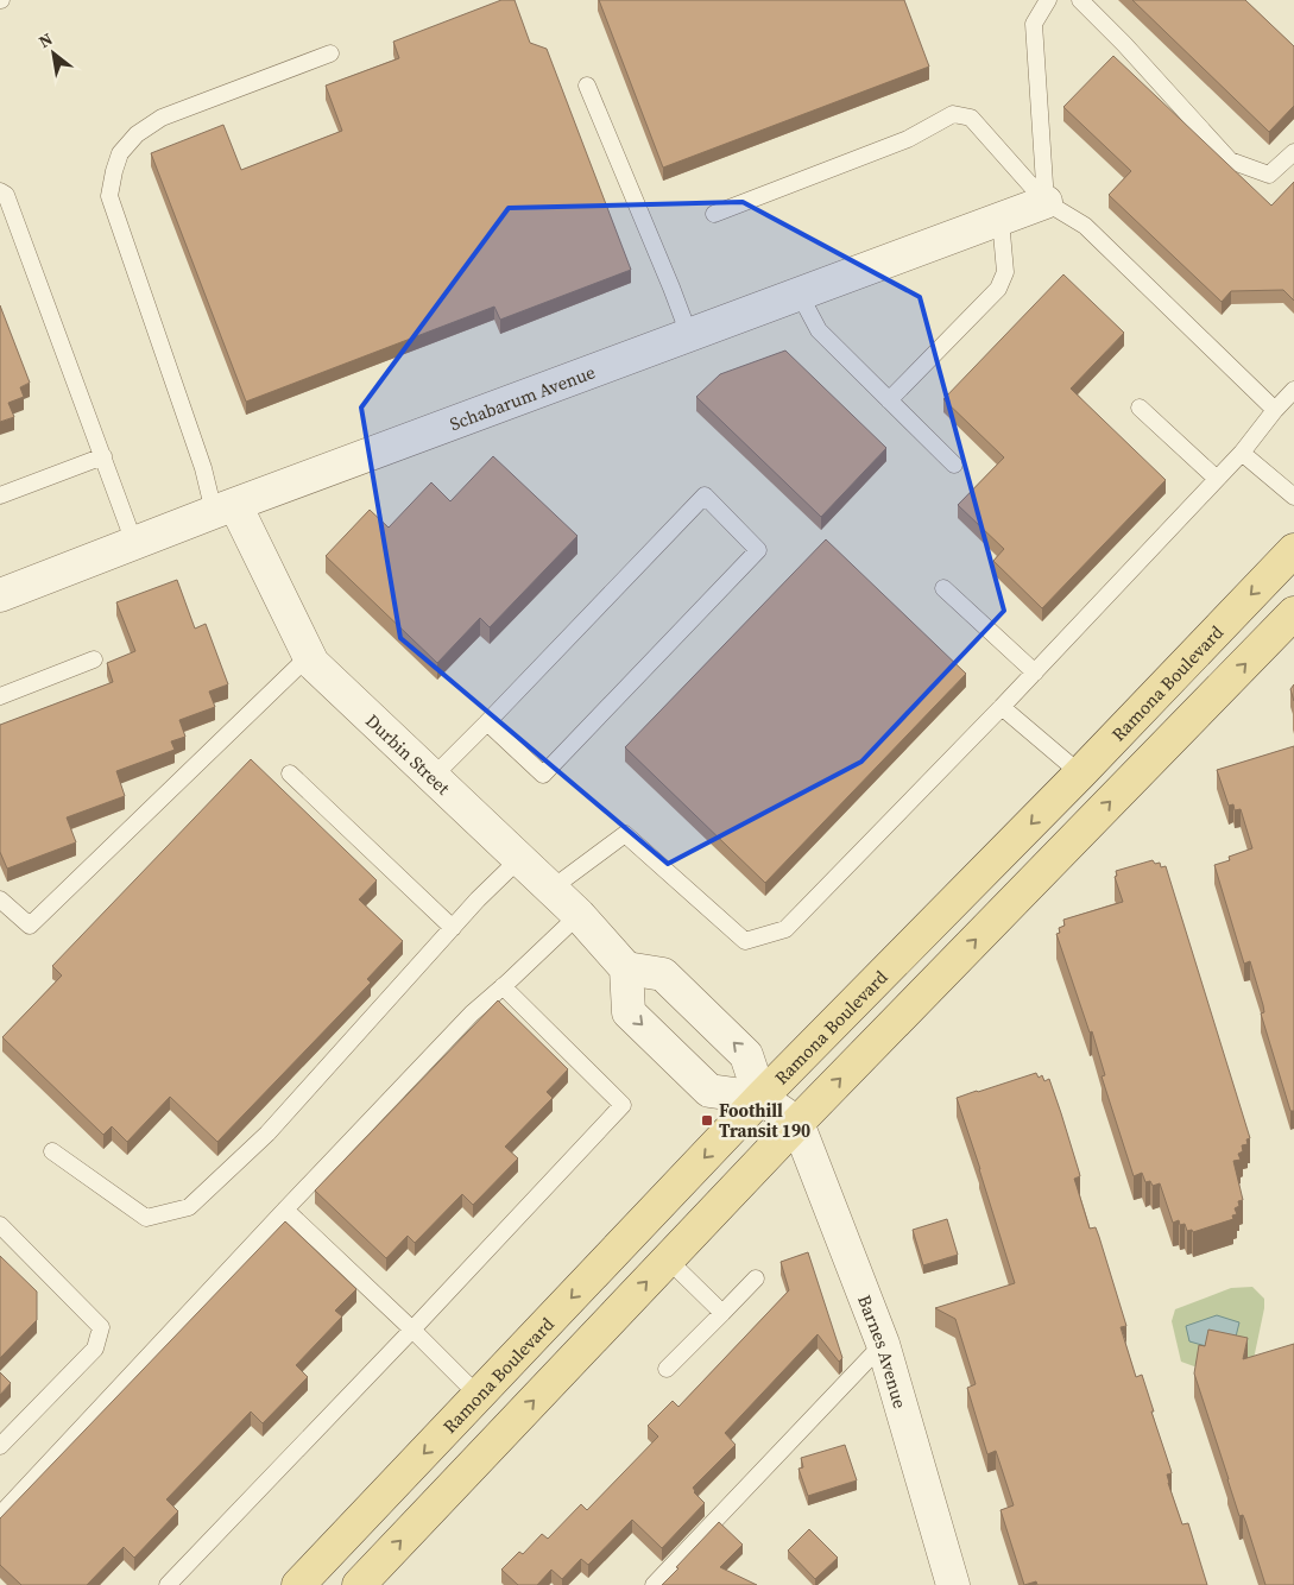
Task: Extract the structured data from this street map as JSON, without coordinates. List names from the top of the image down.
{
  "streets": {
    "main road": ["Ramona Boulevard"],
    "street": ["Schabarum Avenue", "Durbin Street", "Barnes Avenue"]
  },
  "crossings": [
    ["Schabarum Avenue", "Durbin Street"]
  ],
  "places": {
    "transit": ["Foothill Transit 190"]
  },
  "north": "top left"
}
